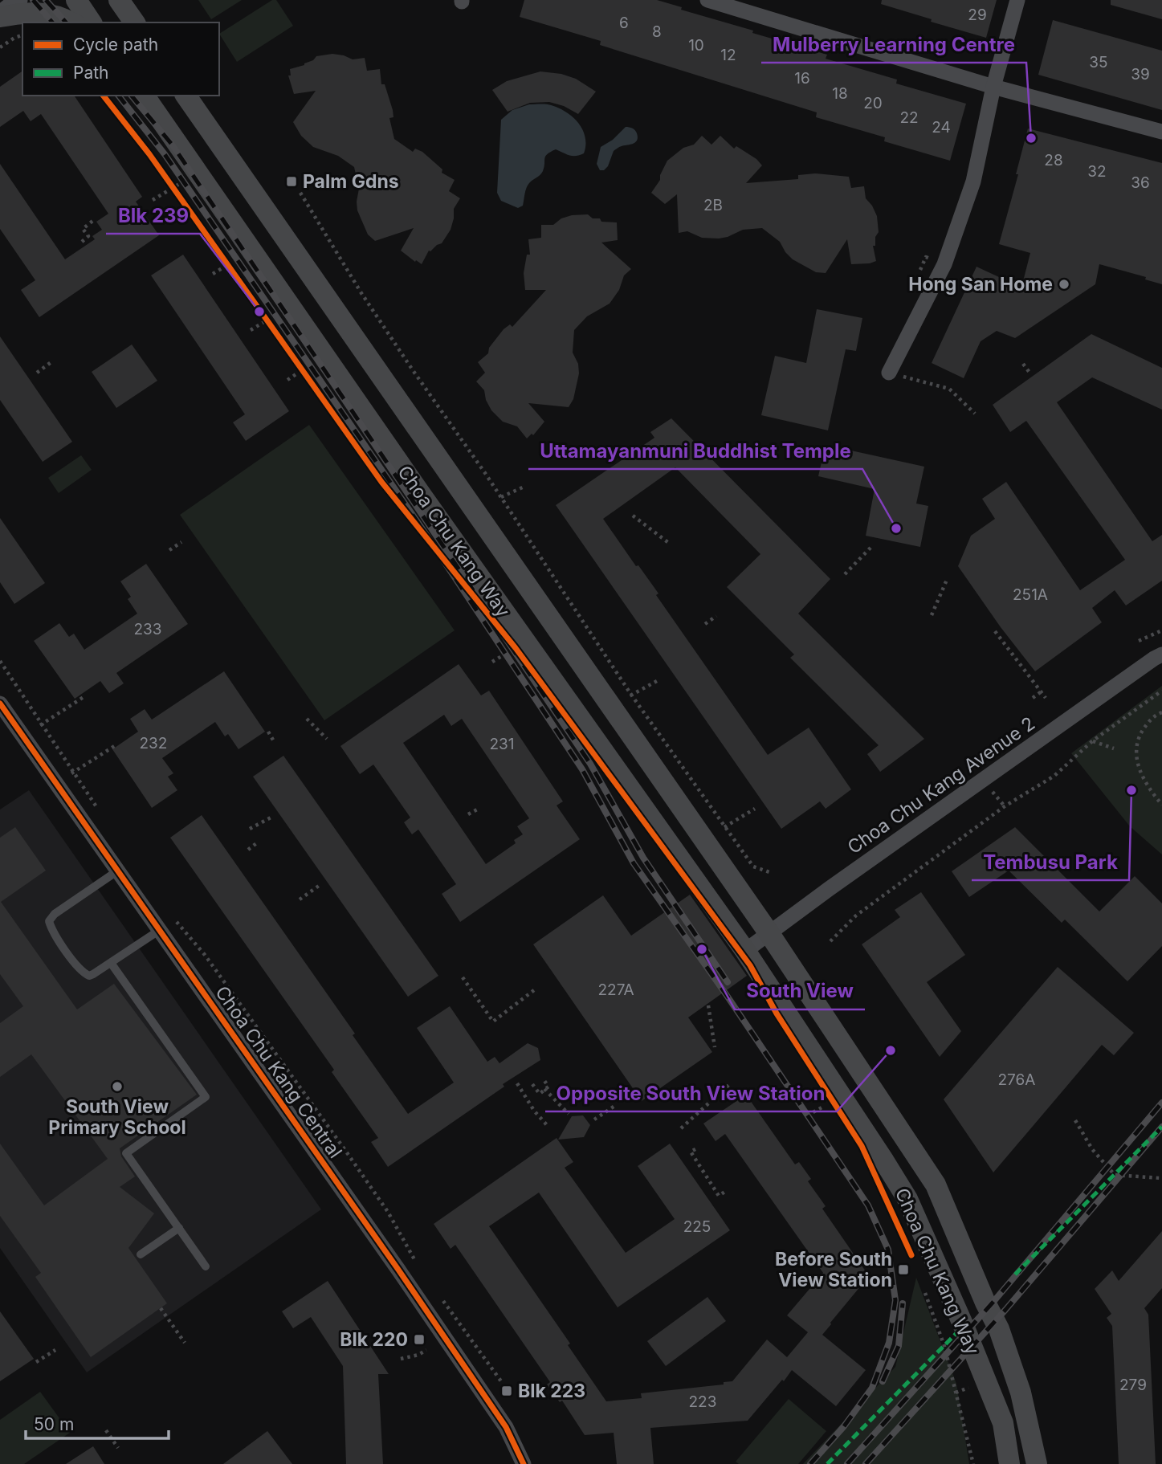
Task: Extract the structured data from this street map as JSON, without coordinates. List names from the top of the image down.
{
  "streets": {
    "main road": ["Choa Chu Kang Way"],
    "street": ["Choa Chu Kang Avenue 2", "Choa Chu Kang Central"]
  },
  "crossings": [
    ["Choa Chu Kang Way", "Choa Chu Kang Avenue 2"]
  ],
  "places": {
    "other": [
      "Mulberry Learning Centre",
      "Hong San Home",
      "Blk 239",
      "Uttamayanmuni Buddhist Temple",
      "Tembusu Park",
      "South View",
      "Opposite South View Station",
      "South View Primary School"
    ],
    "transit": [
      "Palm Gdns",
      "Before South View Station",
      "Blk 220",
      "Blk 223"
    ]
  },
  "house_numbers": [
    "29",
    "6",
    "8",
    "10",
    "12",
    "35",
    "39",
    "16",
    "18",
    "20",
    "22",
    "24",
    "28",
    "32",
    "36",
    "2B",
    "251A",
    "233",
    "232",
    "231",
    "227A",
    "276A",
    "225",
    "279",
    "223"
  ],
  "legend": ["Cycle path", "Path"],
  "scale_bar": "50 m"
}
